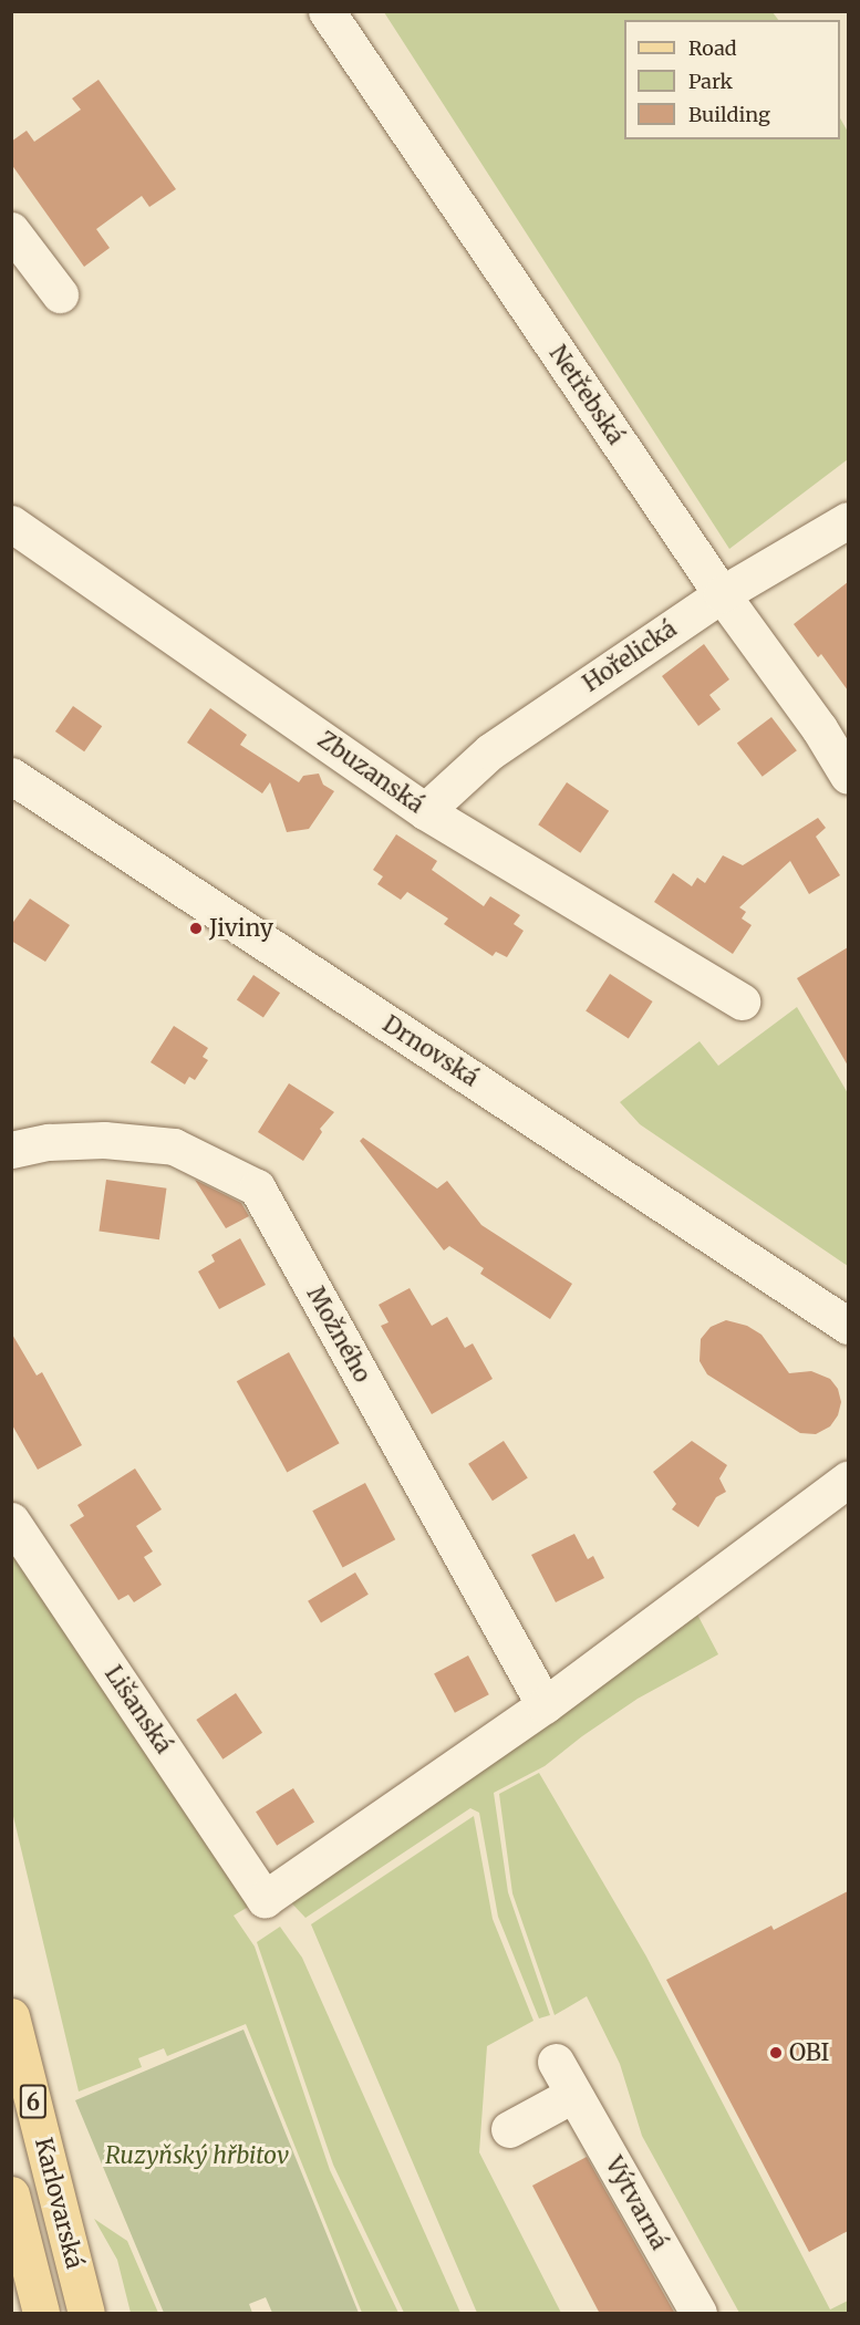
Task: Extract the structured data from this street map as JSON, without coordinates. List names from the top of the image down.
{
  "streets": {
    "main road": ["6", "Karlovarská"],
    "street": [
      "Netřebská",
      "Hořelická",
      "Zbuzanská",
      "Drnovská",
      "Možného",
      "Lišanská",
      "Výtvarná"
    ]
  },
  "crossings": [
    ["Netřebská", "Hořelická"],
    ["Hořelická", "Zbuzanská"],
    ["Možného", "Lišanská"]
  ],
  "parks": ["Ruzyňský hřbitov"],
  "places": ["Jiviny", "OBI"],
  "legend": ["Road", "Park", "Building"]
}
